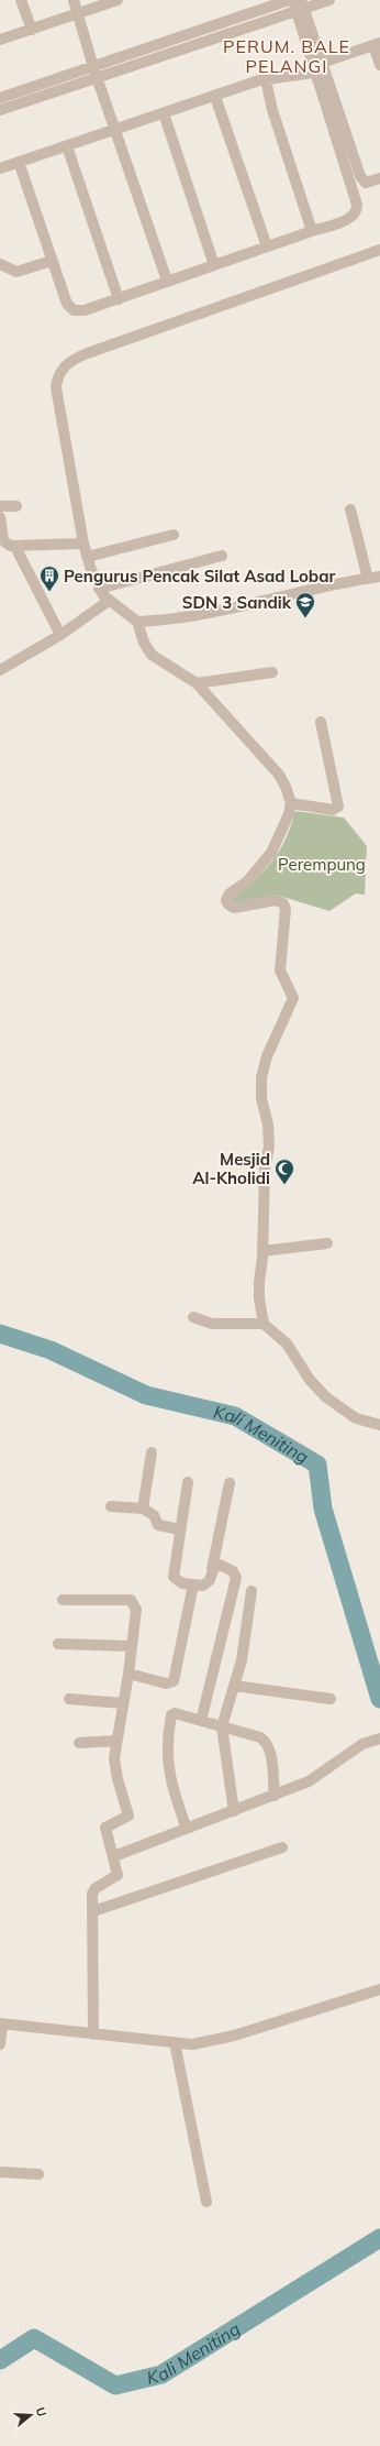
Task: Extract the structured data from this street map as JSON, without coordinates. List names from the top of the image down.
{
  "districts": ["PERUM. BALE PELANGI"],
  "water": ["Kali Meniting"],
  "parks": ["Perempung"],
  "places": {
    "building": ["Pengurus Pencak Silat Asad Lobar"],
    "school or university": ["SDN 3 Sandik"],
    "mosque": ["Mesjid Al-Kholidi"]
  },
  "north": "right"
}
